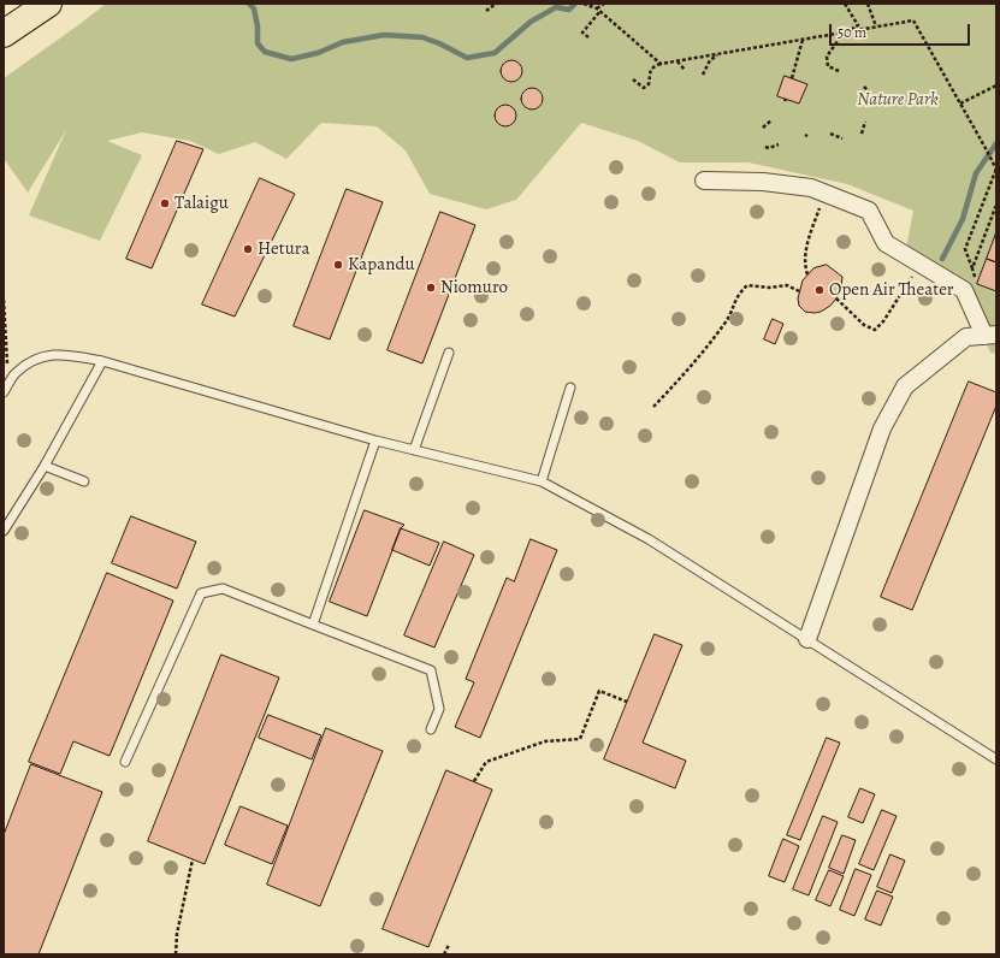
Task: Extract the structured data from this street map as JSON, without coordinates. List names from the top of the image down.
{
  "parks": ["Nature Park"],
  "places": [
    "Talaigu",
    "Hetura",
    "Kapandu",
    "Niomuro",
    "Open Air Theater"
  ],
  "scale_bar": "50 m"
}
